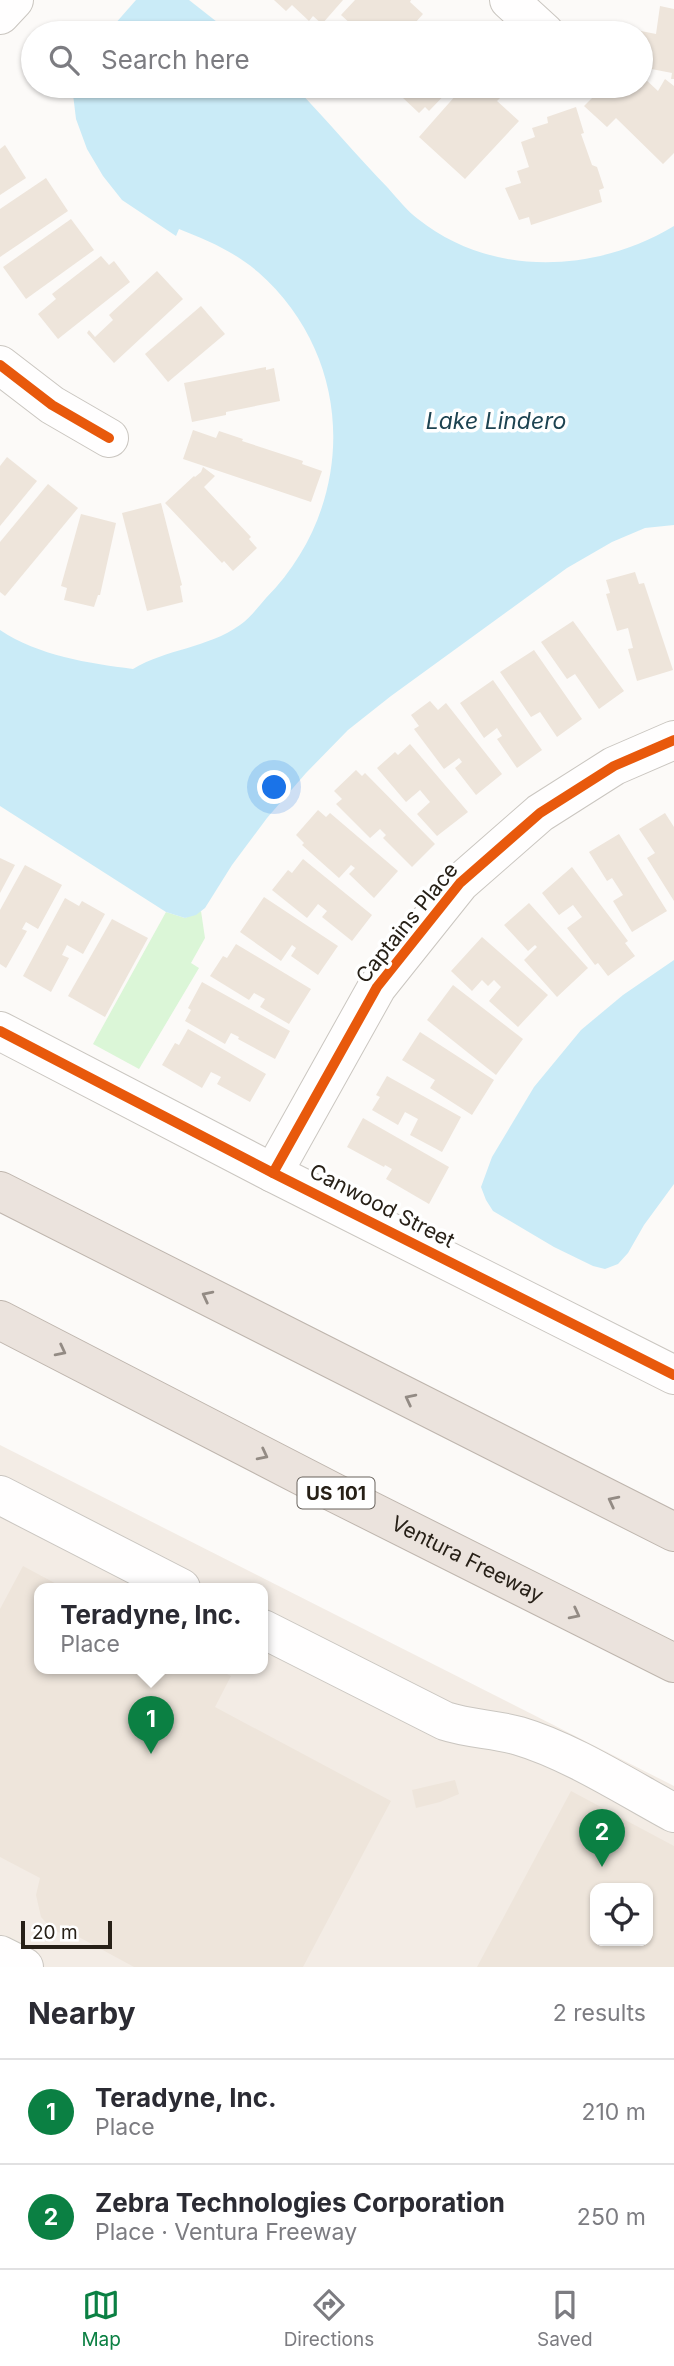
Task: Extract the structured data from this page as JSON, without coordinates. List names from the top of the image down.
{
  "streets": {
    "highway": ["US 101", "Ventura Freeway"],
    "street": ["Captains Place", "Canwood Street"]
  },
  "crossings": [
    ["Captains Place", "Canwood Street"]
  ],
  "water": ["Lake Lindero"],
  "scale_bar": "20 m",
  "page": {
    "search": "Search here",
    "popup": ["Teradyne, Inc.", "Place"],
    "pins": ["1", "2"],
    "scale": "20 m",
    "heading": ["Nearby", "2 results"],
    "list": [
      {
        "mark": "1",
        "name": "Teradyne, Inc.",
        "note": "Place",
        "value": "210 m"
      },
      {
        "mark": "2",
        "name": "Zebra Technologies Corporation",
        "note": "Place · Ventura Freeway",
        "value": "250 m"
      }
    ],
    "nav": ["Map", "Directions", "Saved"]
  }
}
